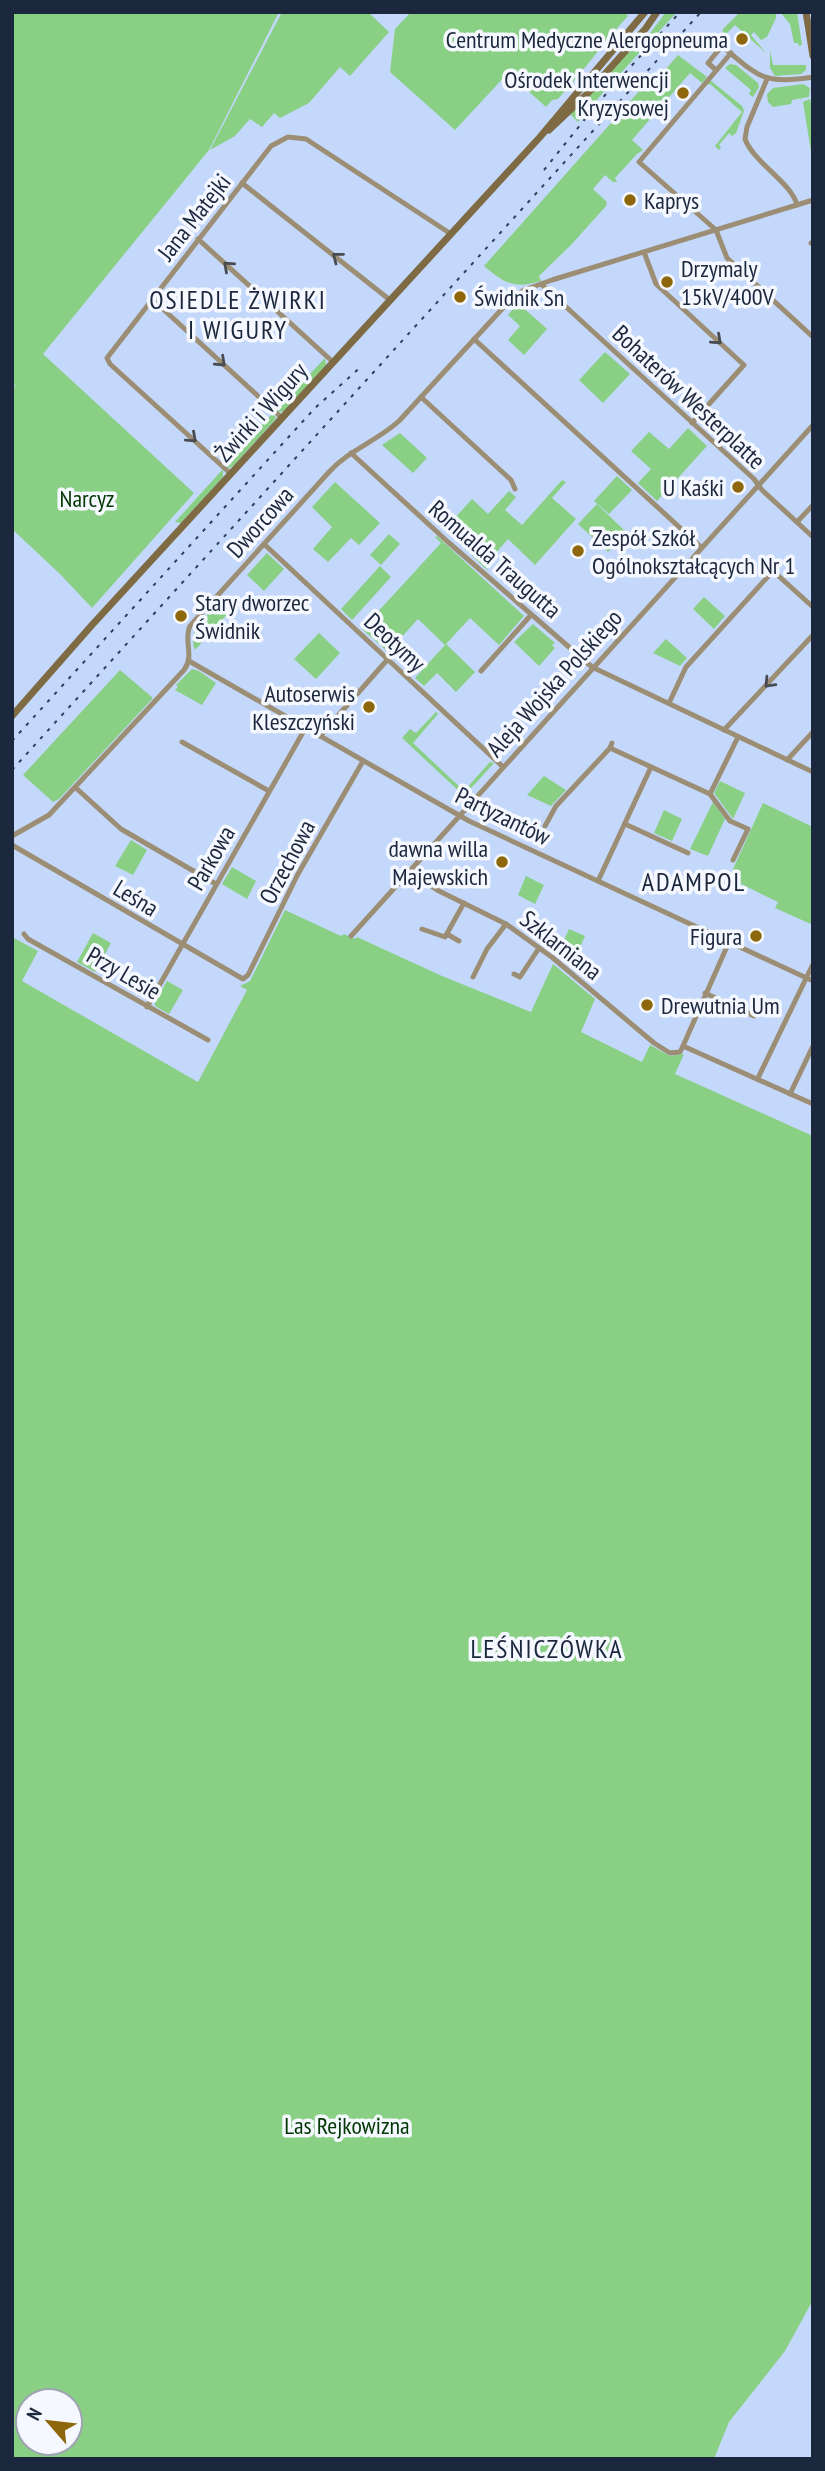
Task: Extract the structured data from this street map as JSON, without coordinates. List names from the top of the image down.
{
  "streets": {
    "main road": ["Żwirki i Wigury"],
    "street": [
      "Jana Matejki",
      "Bohaterów Westerplatte",
      "Dworcowa",
      "Romualda Traugutta",
      "Deotymy",
      "Aleja Wojska Polskiego",
      "Partyzantów",
      "Parkowa",
      "Orzechowa",
      "Leśna",
      "Szklarniana",
      "Przy Lesie"
    ]
  },
  "crossings": [
    ["Jana Matejki", "Żwirki i Wigury"],
    ["Bohaterów Westerplatte", "Dworcowa"],
    ["Bohaterów Westerplatte", "Aleja Wojska Polskiego"],
    ["Dworcowa", "Romualda Traugutta"],
    ["Dworcowa", "Deotymy"],
    ["Dworcowa", "Partyzantów"],
    ["Romualda Traugutta", "Aleja Wojska Polskiego"],
    ["Deotymy", "Aleja Wojska Polskiego"],
    ["Aleja Wojska Polskiego", "Partyzantów"],
    ["Aleja Wojska Polskiego", "Szklarniana"],
    ["Partyzantów", "Parkowa"],
    ["Partyzantów", "Orzechowa"],
    ["Parkowa", "Leśna"],
    ["Parkowa", "Przy Lesie"],
    ["Orzechowa", "Leśna"]
  ],
  "districts": ["OSIEDLE ŻWIRKI I WIGURY", "ADAMPOL", "LEŚNICZÓWKA"],
  "parks": ["Narcyz", "Las Rejkowizna"],
  "places": [
    "Centrum Medyczne Alergopneuma",
    "Ośrodek Interwencji Kryzysowej",
    "Kaprys",
    "Drzymaly 15kV/400V",
    "Świdnik Sn",
    "U Kaśki",
    "Zespół Szkół Ogólnokształcących Nr 1",
    "Stary dworzec Świdnik",
    "Autoserwis Kleszczyński",
    "dawna willa Majewskich",
    "Figura",
    "Drewutnia Um"
  ],
  "north": "top left"
}
